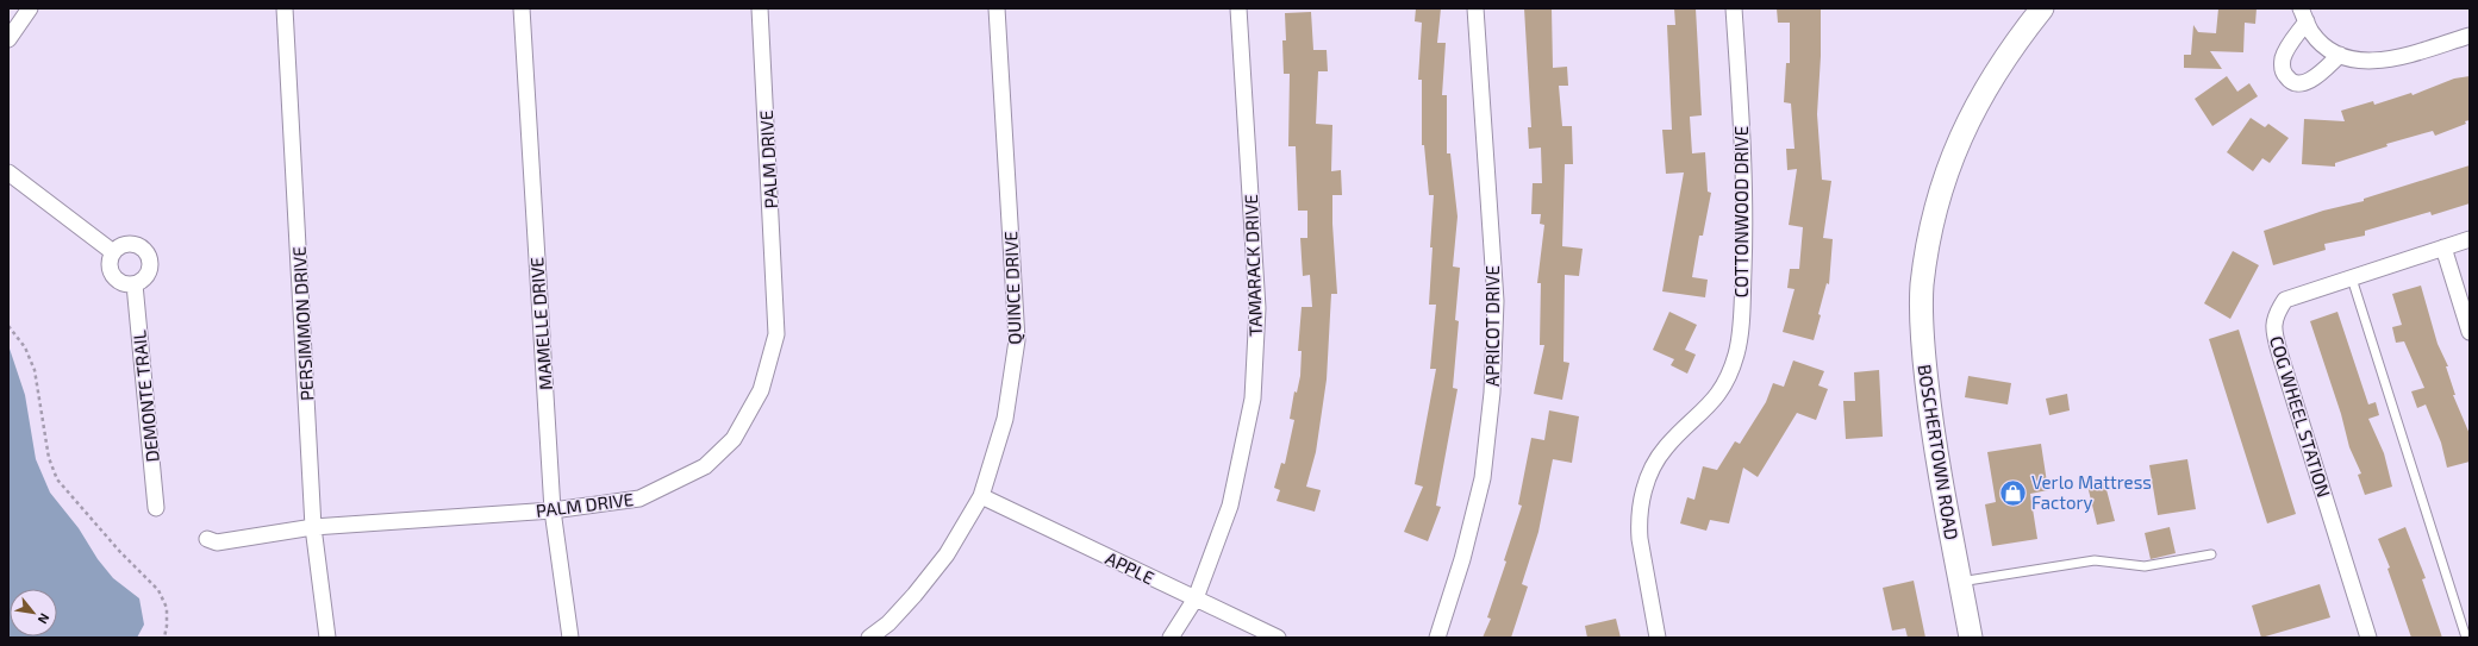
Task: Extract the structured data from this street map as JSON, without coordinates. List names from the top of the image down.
{
  "streets": {
    "street": [
      "PALM DRIVE",
      "COTTONWOOD DRIVE",
      "TAMARACK DRIVE",
      "QUINCE DRIVE",
      "PERSIMMON DRIVE",
      "MAMELLE DRIVE",
      "APRICOT DRIVE",
      "DEMONTE TRAIL",
      "COG WHEEL STATION",
      "BOSCHERTOWN ROAD",
      "APPLE"
    ]
  },
  "crossings": [
    ["PALM DRIVE", "PERSIMMON DRIVE"],
    ["PALM DRIVE", "MAMELLE DRIVE"],
    ["TAMARACK DRIVE", "APPLE"],
    ["QUINCE DRIVE", "APPLE"]
  ],
  "places": {
    "shop": ["Verlo Mattress Factory"]
  },
  "north": "bottom right"
}
